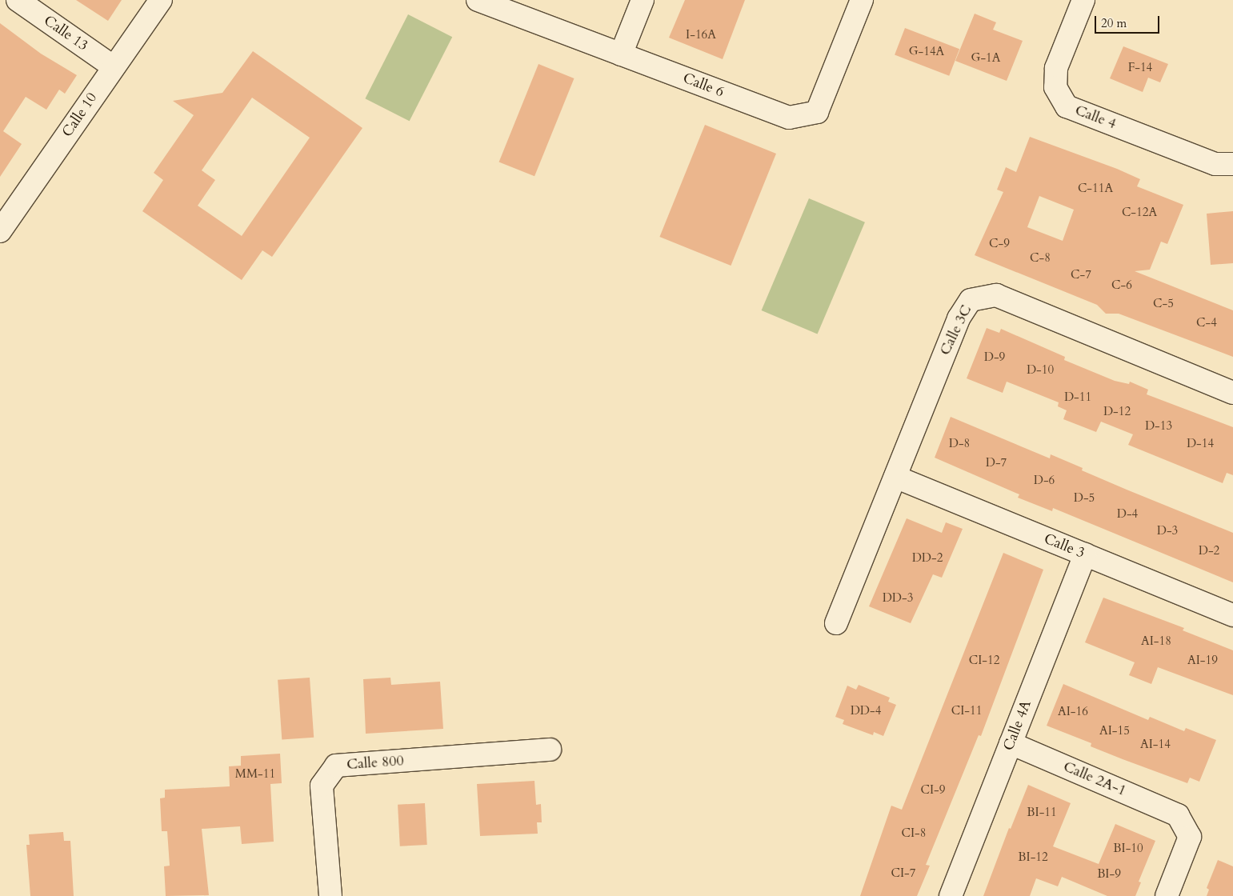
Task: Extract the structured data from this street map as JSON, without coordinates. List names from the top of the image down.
{
  "streets": {
    "street": [
      "Calle 13",
      "Calle 6",
      "Calle 10",
      "Calle 4",
      "Calle 3C",
      "Calle 3",
      "Calle 4A",
      "Calle 800",
      "Calle 2A-1"
    ]
  },
  "crossings": [
    ["Calle 13", "Calle 10"],
    ["Calle 3C", "Calle 3"],
    ["Calle 3", "Calle 4A"],
    ["Calle 4A", "Calle 2A-1"]
  ],
  "house_numbers": [
    "I-16A",
    "G-14A",
    "G-1A",
    "F-14",
    "C-11A",
    "C-12A",
    "C-9",
    "C-8",
    "C-7",
    "C-6",
    "C-5",
    "C-4",
    "D-9",
    "D-10",
    "D-11",
    "D-12",
    "D-13",
    "D-8",
    "D-14",
    "D-7",
    "D-6",
    "D-5",
    "D-4",
    "D-3",
    "D-2",
    "DD-2",
    "DD-3",
    "AI-18",
    "CI-12",
    "AI-19",
    "DD-4",
    "CI-11",
    "AI-16",
    "AI-15",
    "AI-14",
    "MM-11",
    "CI-9",
    "BI-11",
    "CI-8",
    "BI-10",
    "BI-12",
    "CI-7",
    "BI-9"
  ],
  "scale_bar": "20 m"
}
